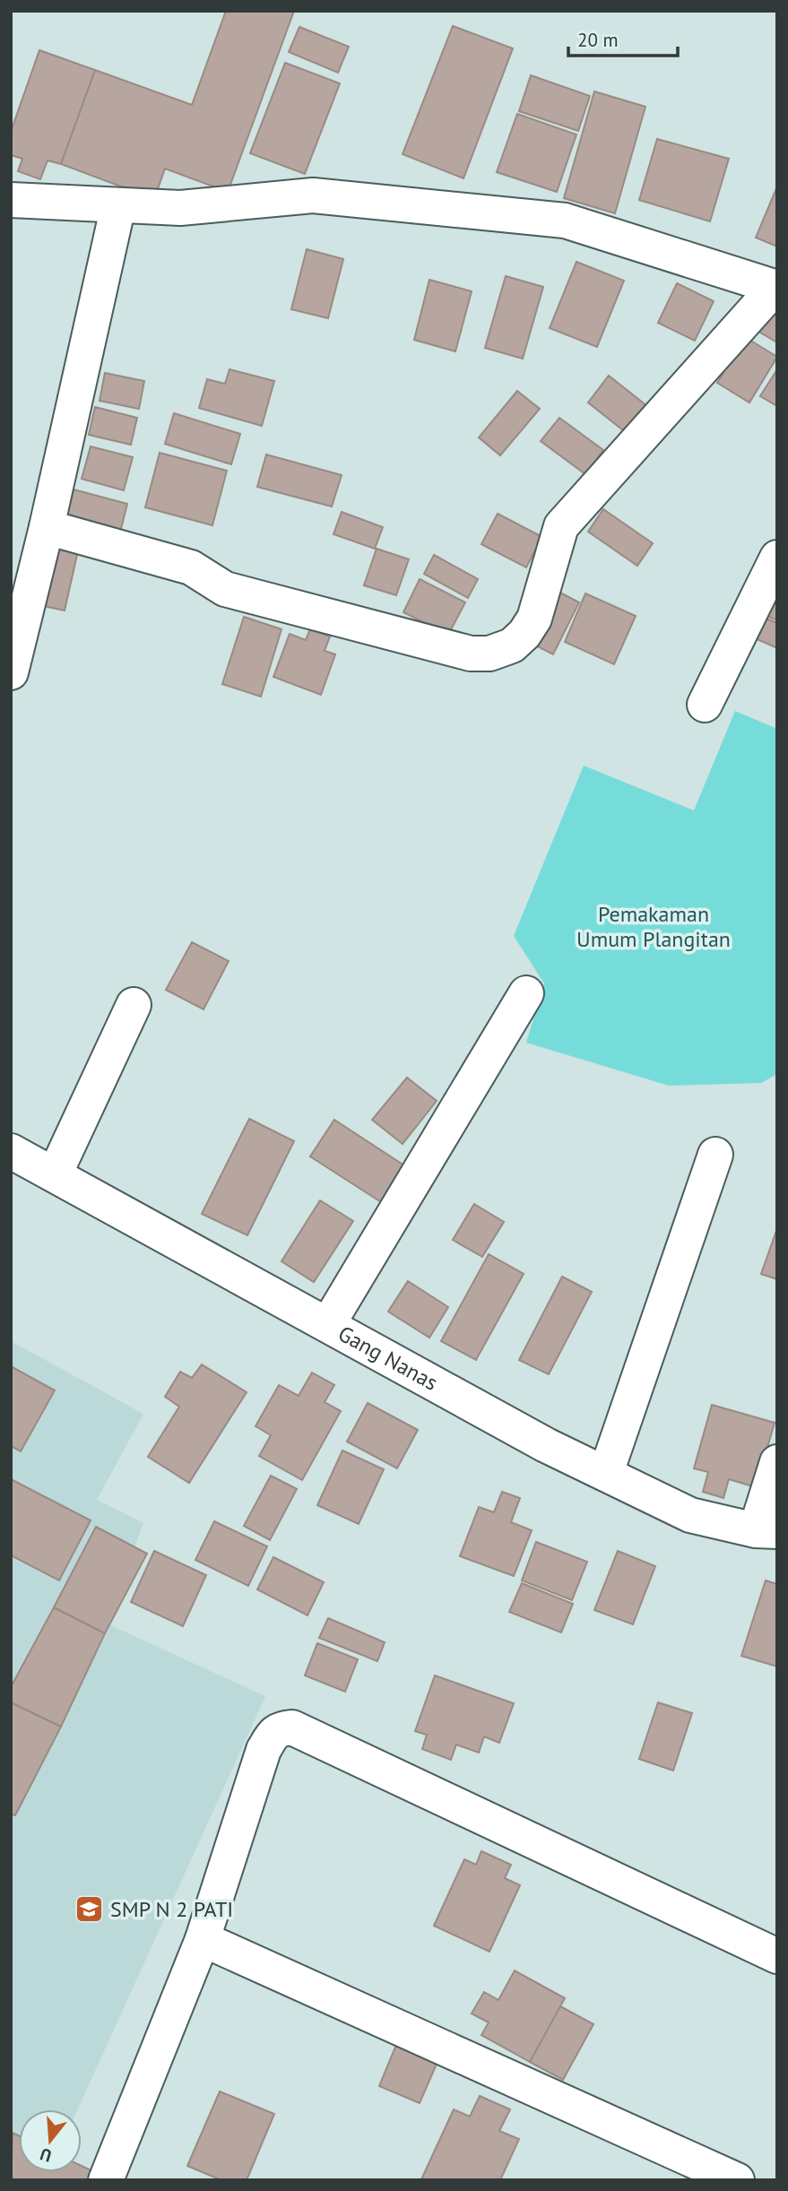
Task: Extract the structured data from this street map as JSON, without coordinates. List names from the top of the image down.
{
  "streets": {
    "street": ["Gang Nanas"]
  },
  "parks": ["Pemakaman Umum Plangitan"],
  "places": {
    "school or university": ["SMP N 2 PATI"]
  },
  "scale_bar": "20 m",
  "north": "bottom"
}
